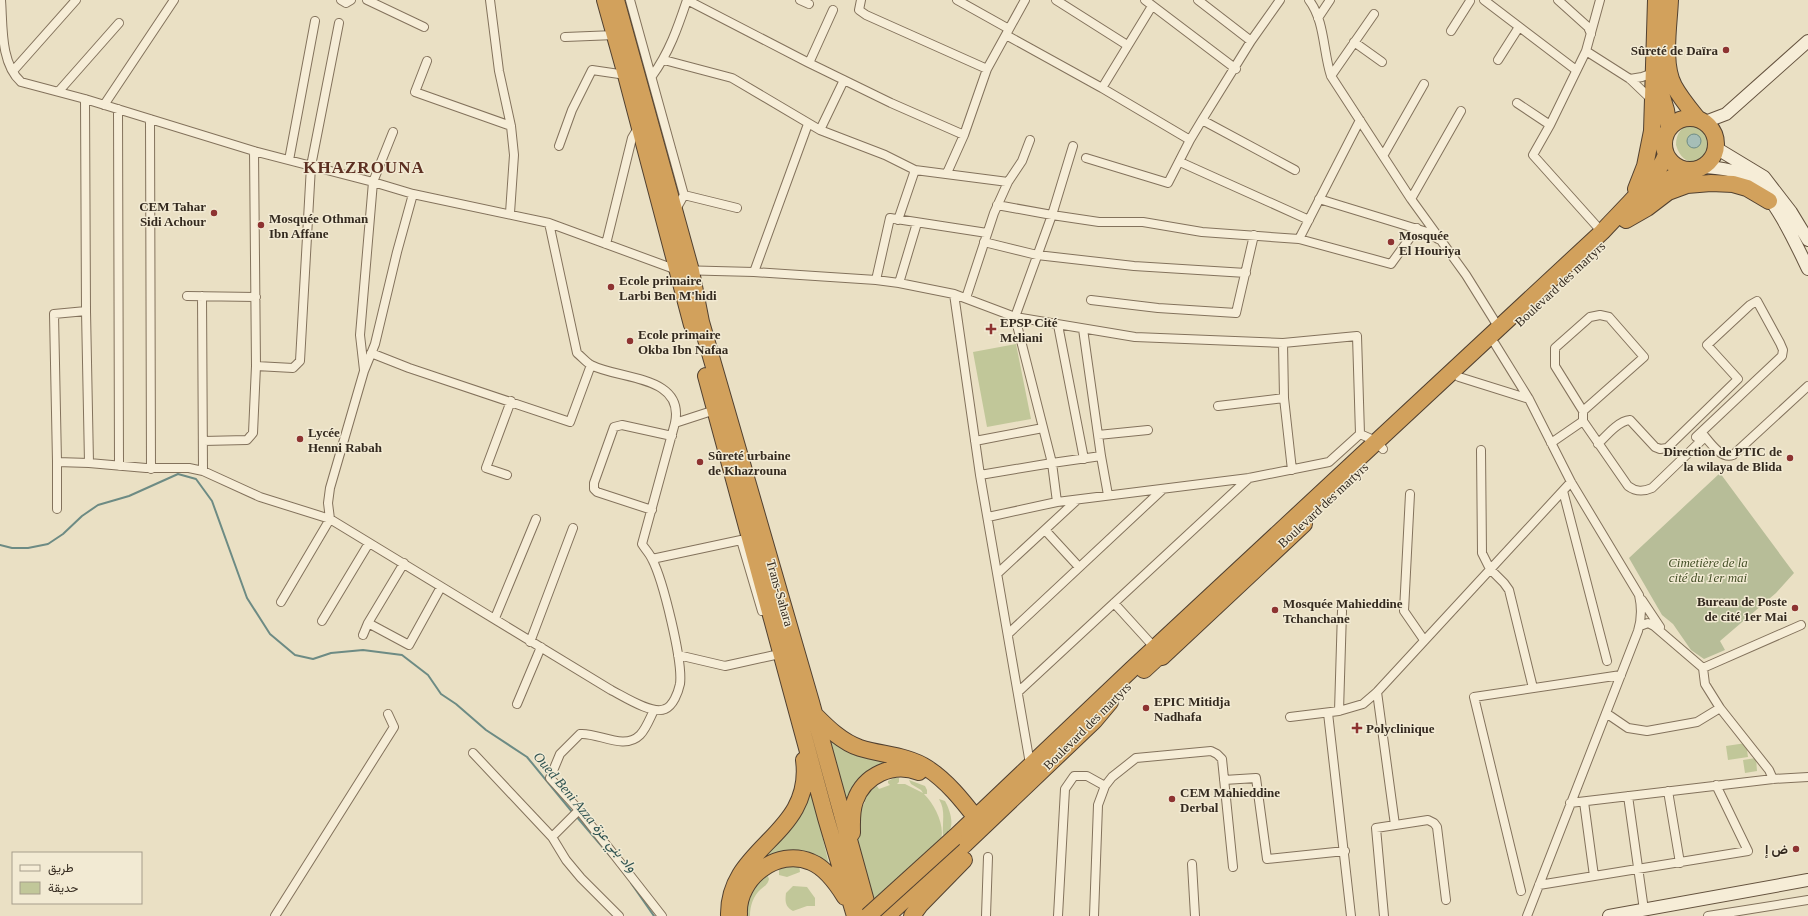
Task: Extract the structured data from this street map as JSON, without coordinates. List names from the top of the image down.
{
  "streets": {
    "highway": ["Boulevard des martyrs", "Trans-Sahara"]
  },
  "districts": ["KHAZROUNA"],
  "water": ["Oued Beni Azza واد بني عزة"],
  "parks": ["Cimetière de la cité du 1er mai"],
  "places": {
    "other": [
      "Sûreté de Daïra",
      "CEM Tahar Sidi Achour",
      "Mosquée Othman Ibn Affane",
      "Mosquée El Houriya",
      "Ecole primaire Larbi Ben M'hidi",
      "Ecole primaire Okba Ibn Nafaa",
      "Lycée Henni Rabah",
      "Direction de PTIC de la wilaya de Blida",
      "Sûreté urbaine de Khazrouna",
      "Bureau de Poste de cité 1er Mai",
      "Mosquée Mahieddine Tchanchane",
      "EPIC Mitidja Nadhafa",
      "CEM Mahieddine Derbal",
      "ض إ"
    ],
    "health": ["EPSP Cité Meliani", "Polyclinique"]
  },
  "legend": ["طريق", "حديقة"]
}
